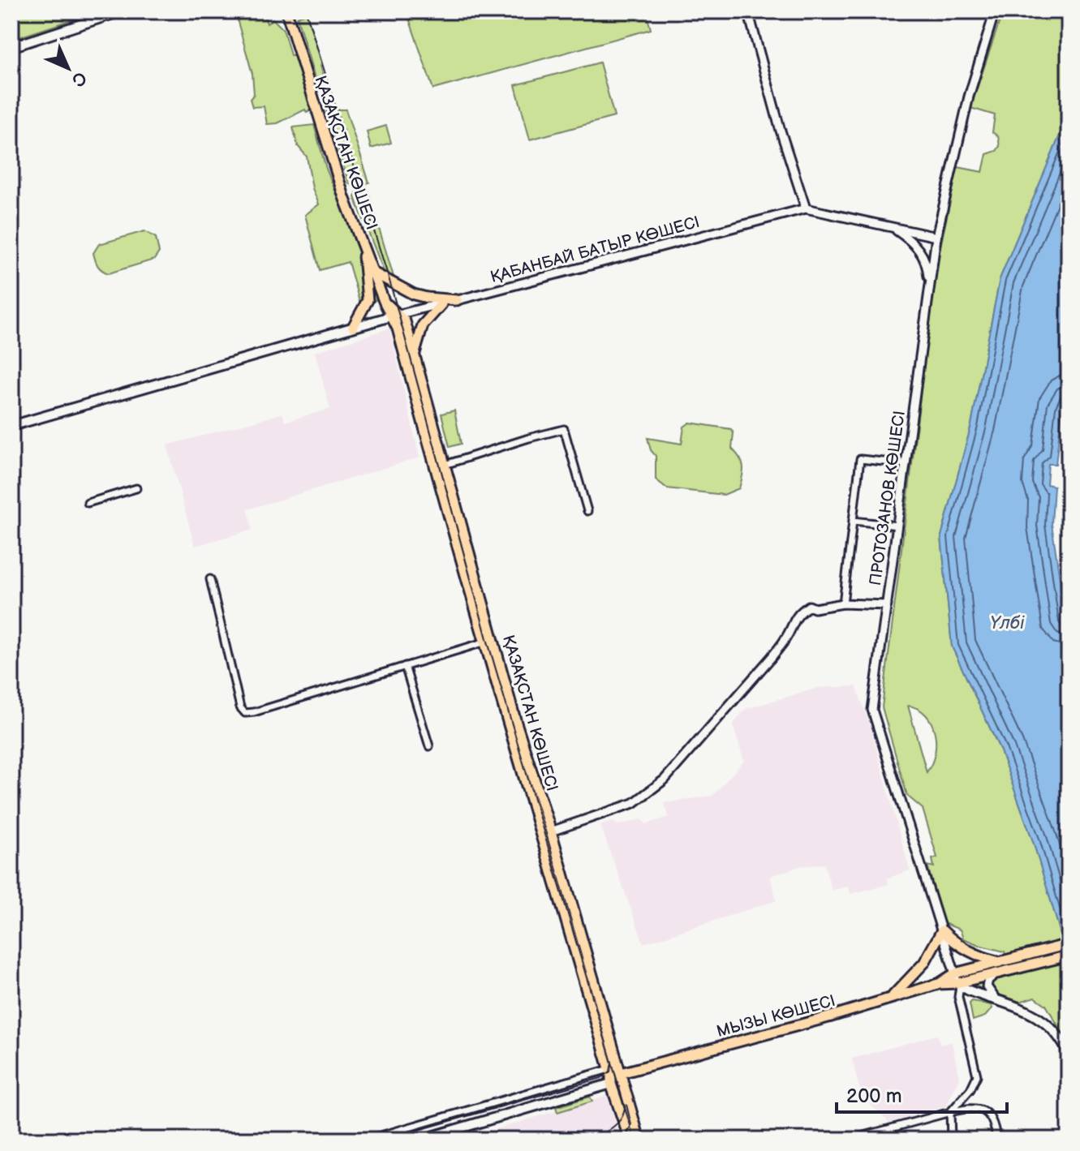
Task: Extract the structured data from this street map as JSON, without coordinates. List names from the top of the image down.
{
  "streets": {
    "main road": ["ҚАЗАҚСТАН КӨШЕСІ", "МЫЗЫ КӨШЕСІ"],
    "street": ["ҚАБАНБАЙ БАТЫР КӨШЕСІ", "ПРОТОЗАНОВ КӨШЕСІ"]
  },
  "crossings": [
    ["ҚАЗАҚСТАН КӨШЕСІ", "ҚАБАНБАЙ БАТЫР КӨШЕСІ"],
    ["ҚАЗАҚСТАН КӨШЕСІ", "МЫЗЫ КӨШЕСІ"],
    ["ПРОТОЗАНОВ КӨШЕСІ", "МЫЗЫ КӨШЕСІ"]
  ],
  "water": ["Үлбі"],
  "scale_bar": "200 m",
  "north": "bottom right"
}
